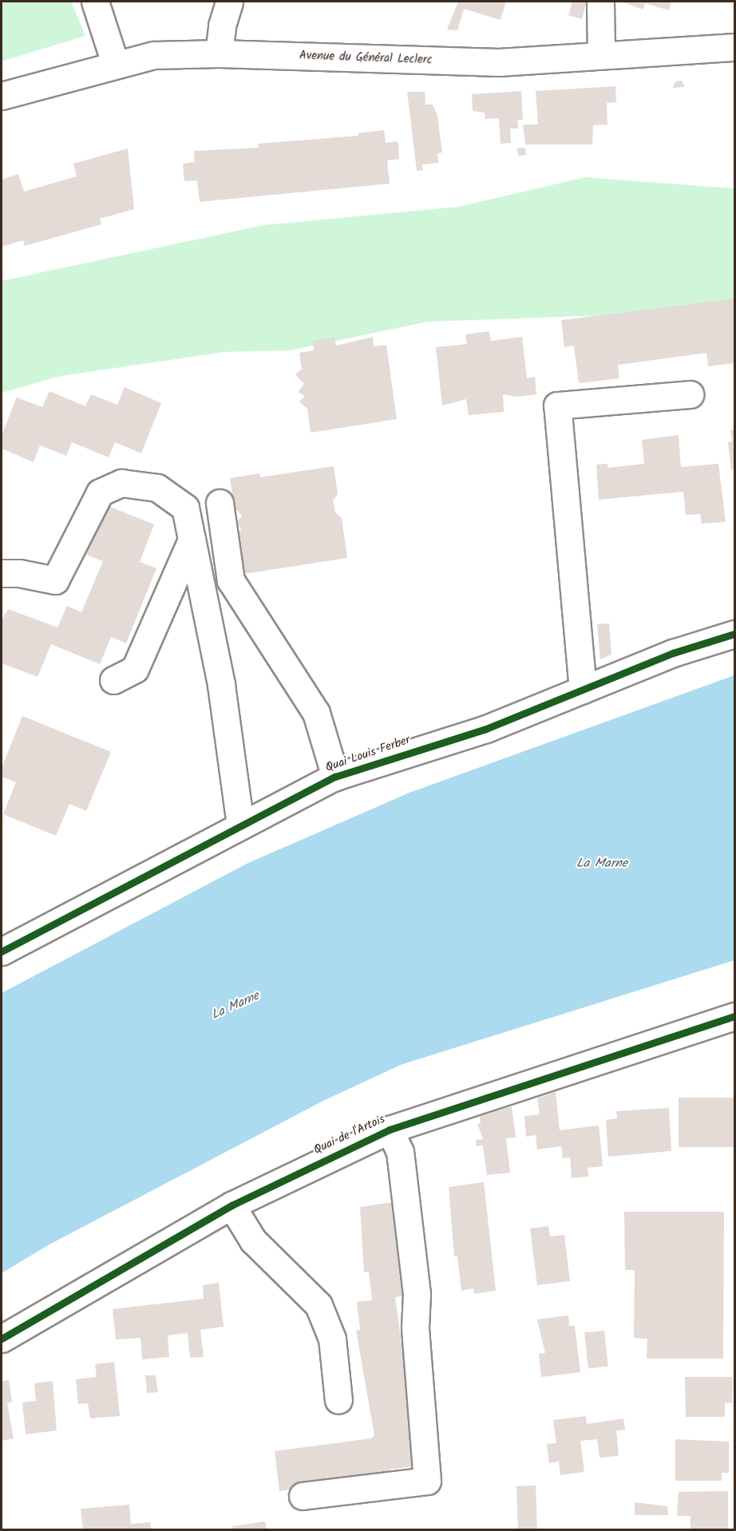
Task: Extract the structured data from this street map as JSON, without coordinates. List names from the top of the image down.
{
  "streets": {
    "street": ["Avenue du Général Leclerc", "Quai Louis Ferber", "Quai de l'Artois"]
  },
  "water": ["La Marne"]
}
